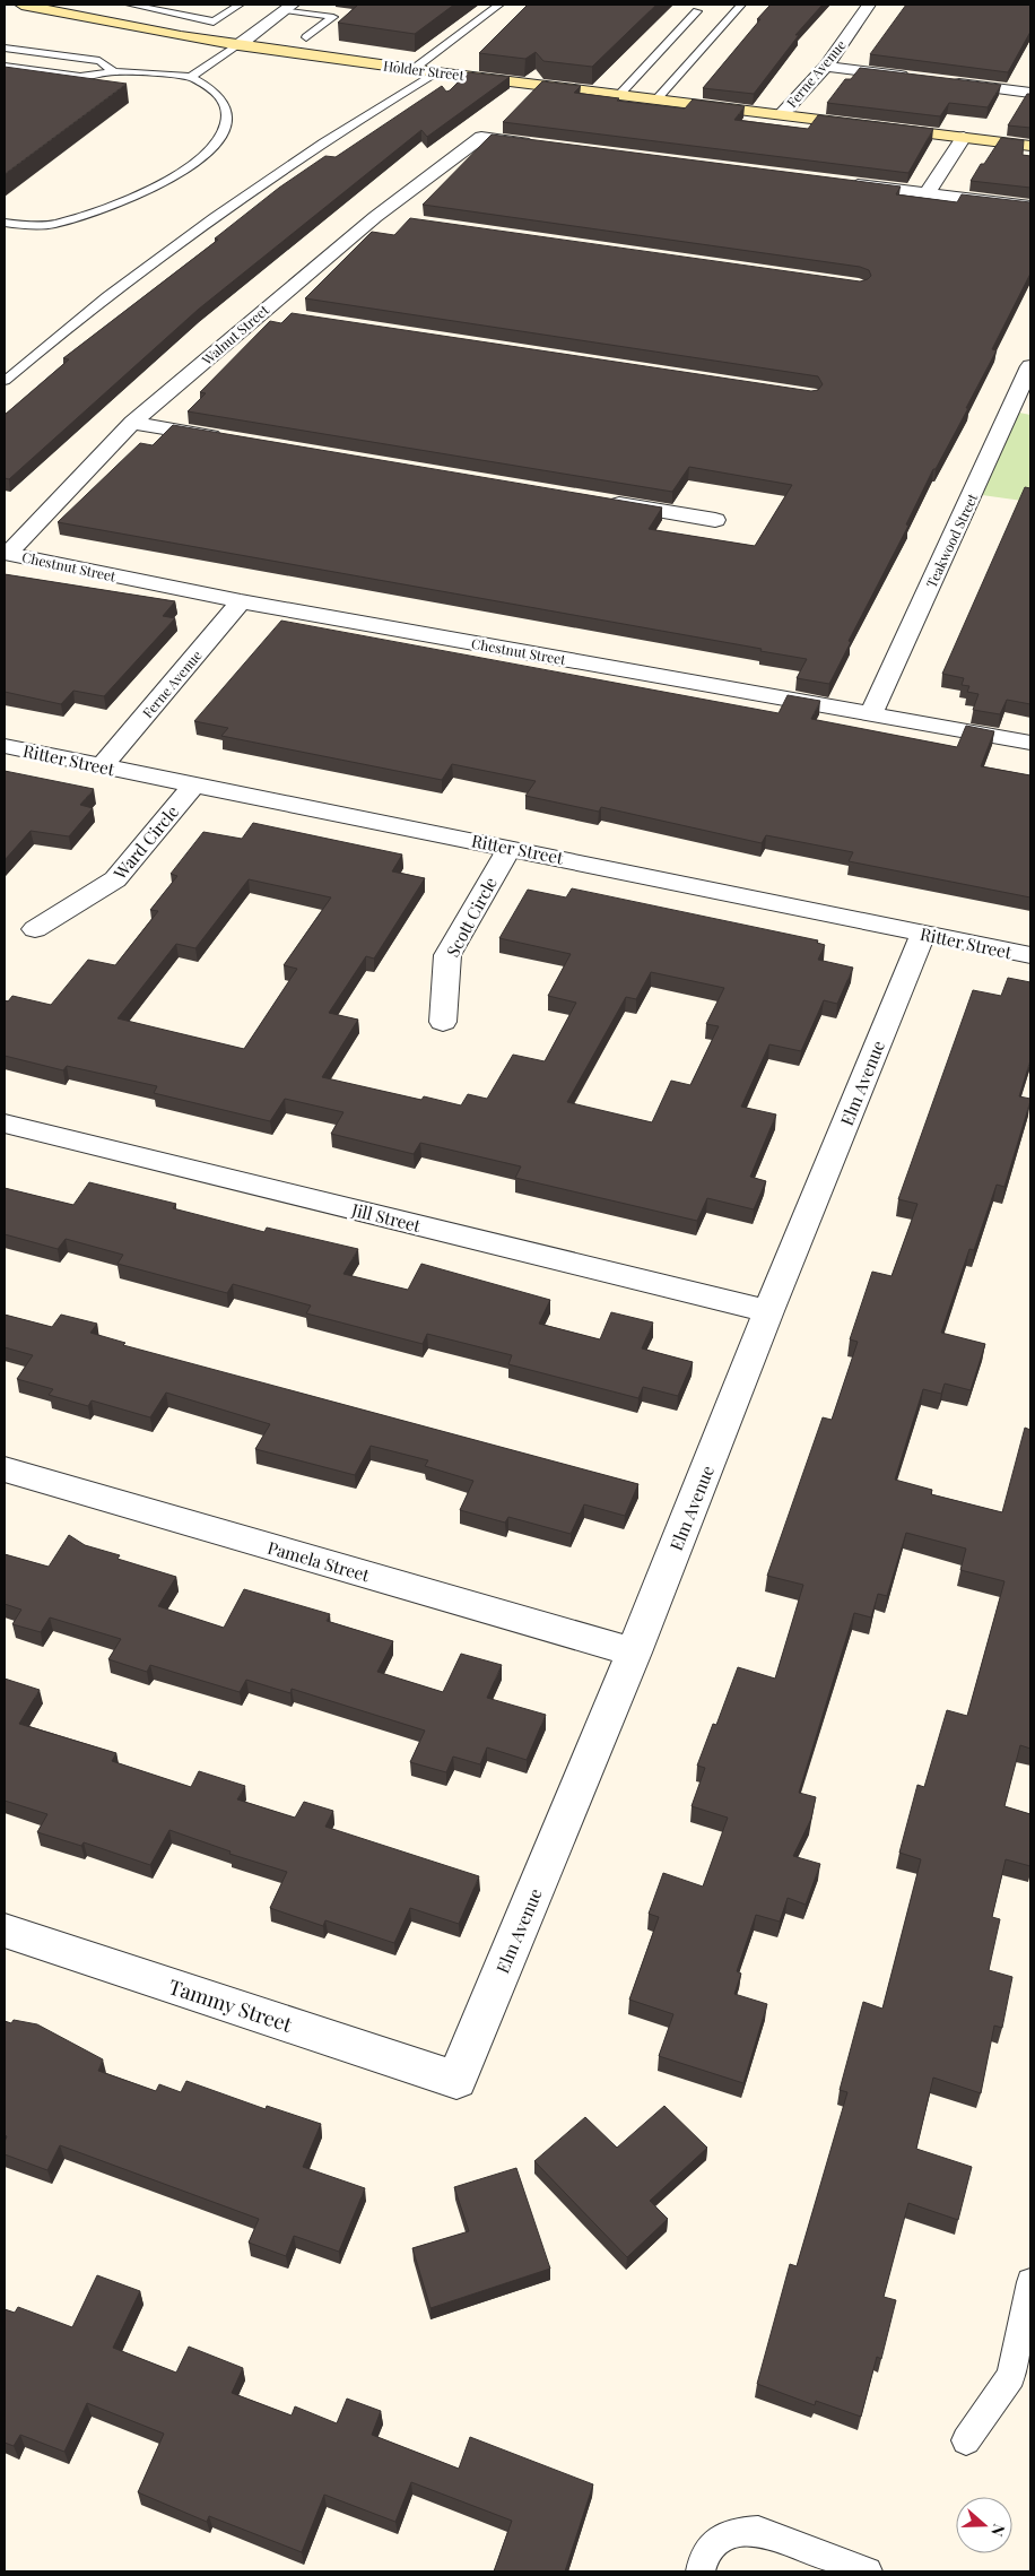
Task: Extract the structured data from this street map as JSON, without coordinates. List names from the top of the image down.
{
  "streets": {
    "street": [
      "Holder Street",
      "Ferne Avenue",
      "Walnut Street",
      "Teakwood Street",
      "Chestnut Street",
      "Ritter Street",
      "Ward Circle",
      "Scott Circle",
      "Elm Avenue",
      "Jill Street",
      "Pamela Street",
      "Tammy Street"
    ]
  },
  "crossings": [
    ["Holder Street", "Ferne Avenue"],
    ["Ferne Avenue", "Chestnut Street"],
    ["Ferne Avenue", "Ritter Street"],
    ["Walnut Street", "Chestnut Street"],
    ["Teakwood Street", "Chestnut Street"],
    ["Ritter Street", "Ward Circle"],
    ["Ritter Street", "Scott Circle"],
    ["Ritter Street", "Elm Avenue"],
    ["Elm Avenue", "Jill Street"],
    ["Elm Avenue", "Pamela Street"],
    ["Elm Avenue", "Tammy Street"]
  ],
  "north": "right"
}
